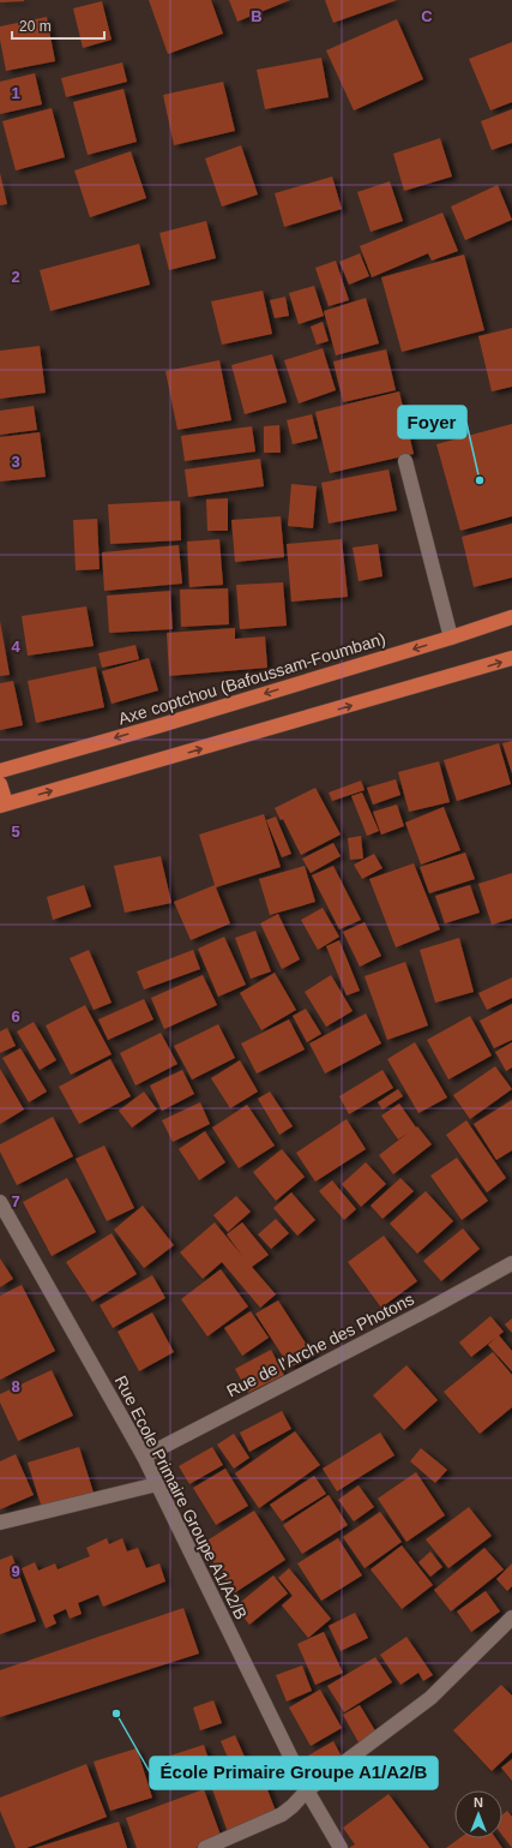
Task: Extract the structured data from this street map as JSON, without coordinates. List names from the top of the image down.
{
  "streets": {
    "highway": ["Axe coptchou (Bafoussam-Foumban)"],
    "street": ["Rue de l'Arche des Photons", "Rue Ecole Primaire Groupe A1/A2/B"]
  },
  "crossings": [
    ["Rue de l'Arche des Photons", "Rue Ecole Primaire Groupe A1/A2/B"]
  ],
  "places": ["Foyer", "École Primaire Groupe A1/A2/B"],
  "scale_bar": "20 m",
  "north": "top",
  "grid": {
    "columns": ["B", "C"],
    "rows": [
      "1",
      "2",
      "3",
      "4",
      "5",
      "6",
      "7",
      "8",
      "9"
    ]
  }
}
